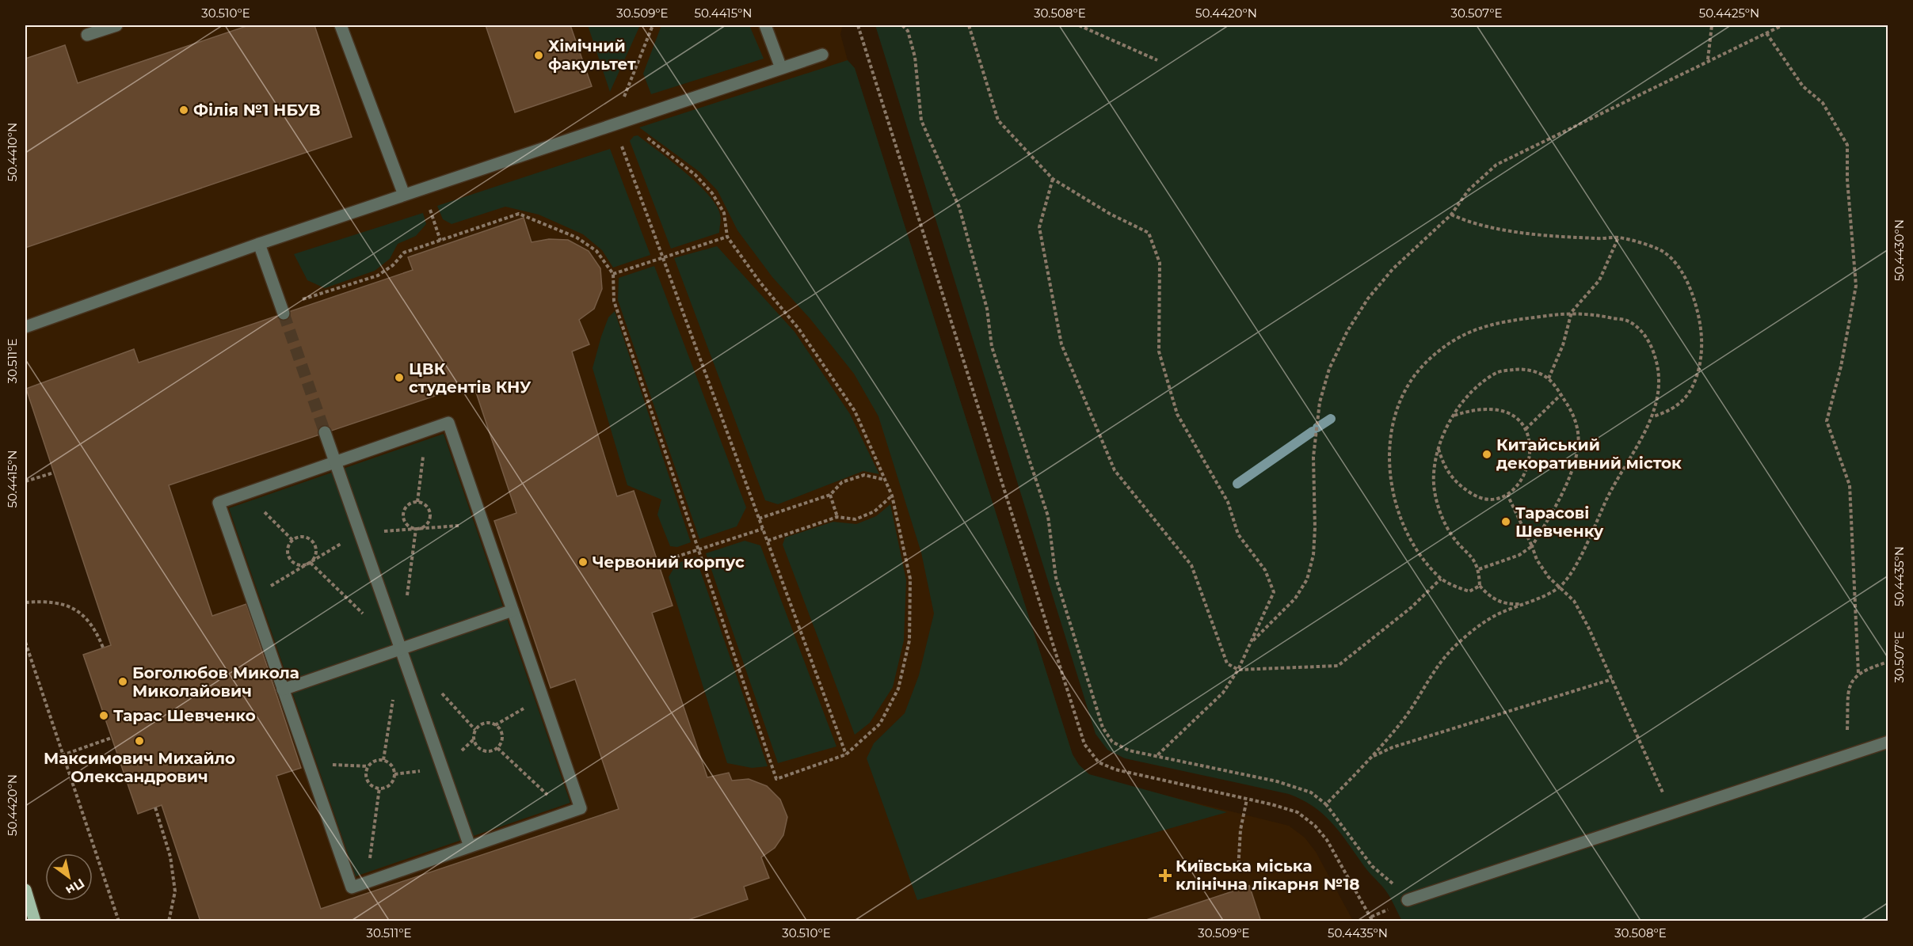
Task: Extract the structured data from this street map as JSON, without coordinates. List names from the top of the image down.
{
  "places": {
    "other": [
      "Хімічний факультет",
      "Філія №1 НБУВ",
      "ЦВК студентів КНУ",
      "Китайський декоративний місток",
      "Тарасові Шевченку",
      "Червоний корпус",
      "Боголюбов Микола Миколайович",
      "Тарас Шевченко",
      "Максимович Михайло Олександрович"
    ],
    "health": ["Київська міська клінічна лікарня №18"]
  },
  "north": "bottom right",
  "coordinates": [
    "30.510°E",
    "30.509°E",
    "50.4415°N",
    "30.508°E",
    "50.4420°N",
    "30.507°E",
    "50.4425°N",
    "50.4410°N",
    "50.4430°N",
    "30.511°E",
    "50.4435°N"
  ]
}
